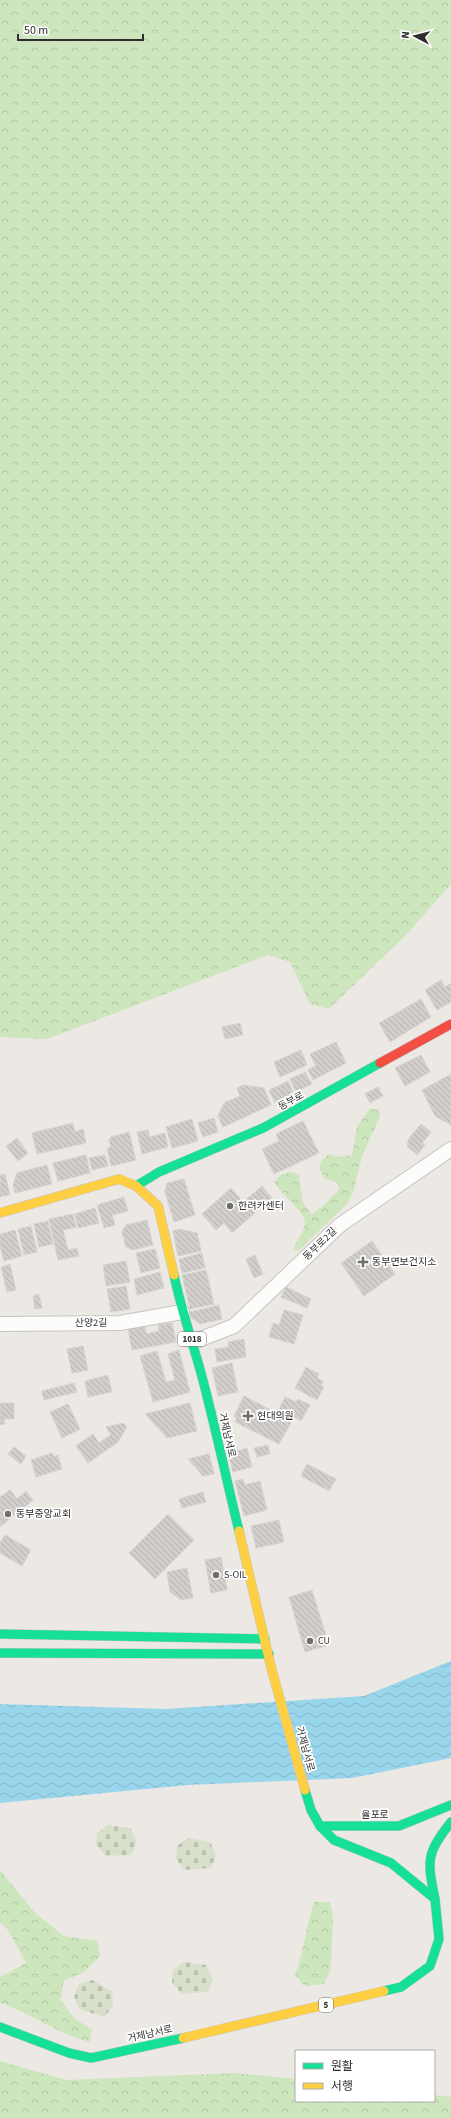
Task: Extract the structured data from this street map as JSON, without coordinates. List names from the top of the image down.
{
  "streets": {
    "main road": [
      "동부로",
      "1018",
      "거제남서로",
      "율포로",
      "5"
    ],
    "street": ["동부로2길", "산양2길"]
  },
  "crossings": [
    ["동부로", "거제남서로"],
    ["동부로2길", "거제남서로"],
    ["산양2길", "거제남서로"],
    ["거제남서로", "율포로"]
  ],
  "places": {
    "other": [
      "한려카센터",
      "동부중앙교회",
      "S-OIL",
      "CU"
    ],
    "health": ["동부면보건지소", "현대의원"]
  },
  "legend": ["원활", "서행"],
  "scale_bar": "50 m",
  "north": "left"
}
